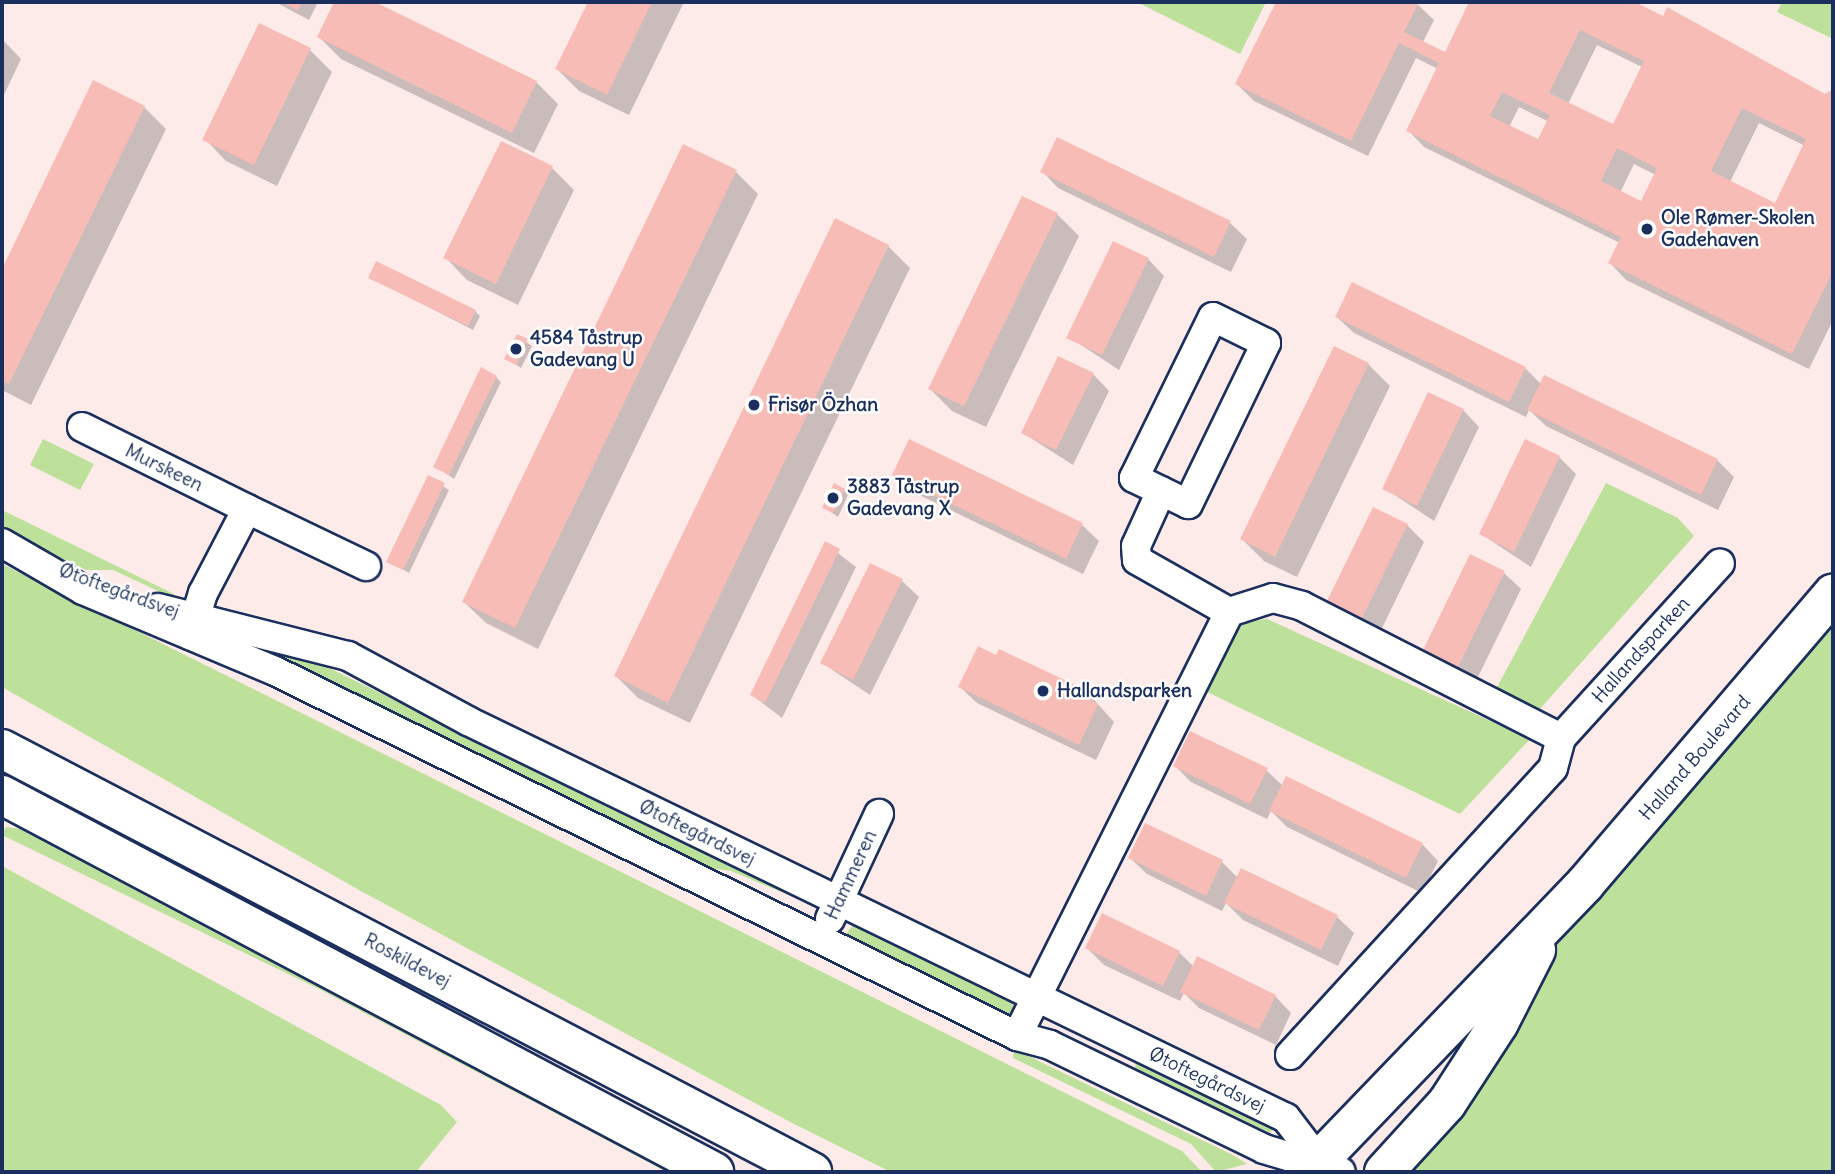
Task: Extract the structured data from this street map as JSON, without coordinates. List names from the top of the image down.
{
  "streets": {
    "main road": ["Halland Boulevard", "Roskildevej"],
    "street": [
      "Murskeen",
      "Øtoftegårdsvej",
      "Hallandsparken",
      "Hammeren"
    ]
  },
  "crossings": [
    ["Øtoftegårdsvej", "Halland Boulevard"],
    ["Øtoftegårdsvej", "Hammeren"]
  ],
  "places": [
    "Ole Rømer-Skolen Gadehaven",
    "4584 Tåstrup Gadevang U",
    "Frisør Özhan",
    "3883 Tåstrup Gadevang X",
    "Hallandsparken"
  ]
}
